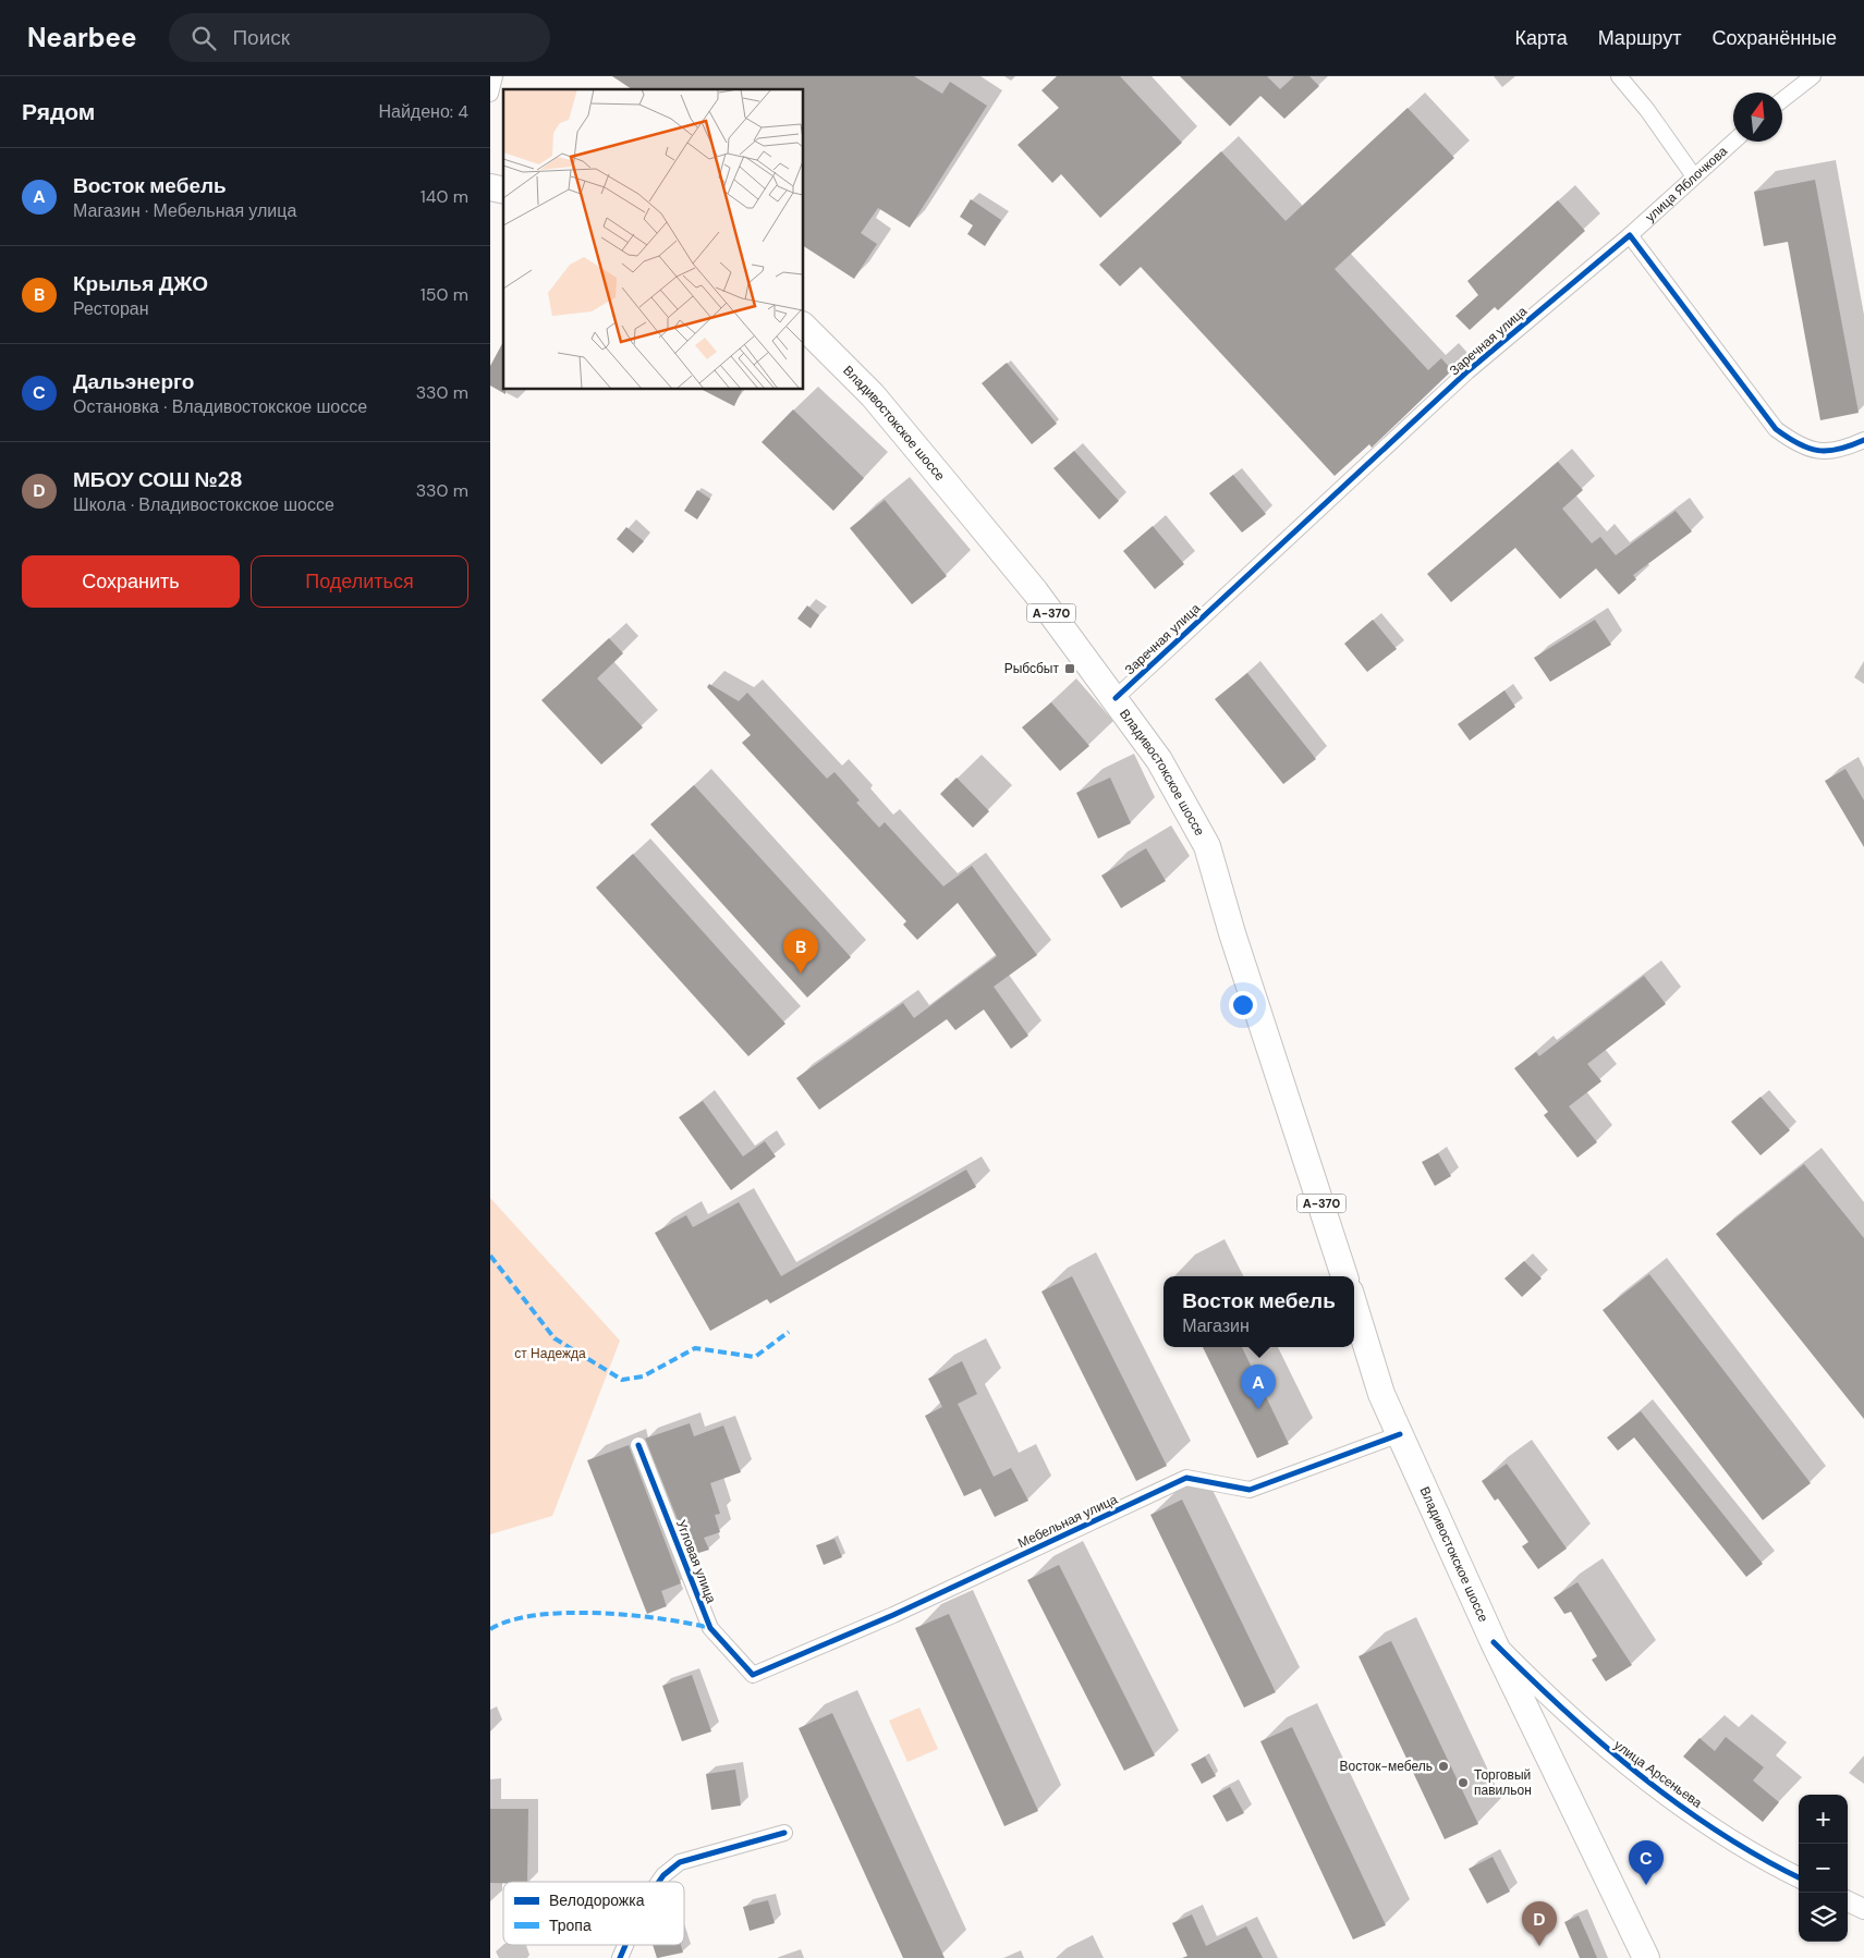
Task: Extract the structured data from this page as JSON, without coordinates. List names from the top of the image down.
{
  "streets": {
    "highway": ["Владивостокское шоссе", "А-370"],
    "street": [
      "улица Яблочкова",
      "Заречная улица",
      "Мебельная улица",
      "Угловая улица",
      "улица Арсеньева"
    ]
  },
  "crossings": [
    ["улица Яблочкова", "Заречная улица"],
    ["Заречная улица", "Владивостокское шоссе"],
    ["Владивостокское шоссе", "Мебельная улица"],
    ["Владивостокское шоссе", "улица Арсеньева"],
    ["Мебельная улица", "Угловая улица"]
  ],
  "parks": ["ст Надежда"],
  "places": {
    "transit": ["Рыбсбыт"],
    "other": ["Восток-мебель", "Торговый павильон"]
  },
  "legend": ["Велодорожка", "Тропа"],
  "north": "top",
  "page": {
    "header": "Nearbee",
    "search": "Поиск",
    "nav": ["Карта", "Маршрут", "Сохранённые"],
    "heading": ["Рядом", "Найдено: 4"],
    "list": [
      {
        "mark": "A",
        "name": "Восток мебель",
        "note": "Магазин · Мебельная улица",
        "value": "140 m"
      },
      {
        "mark": "B",
        "name": "Крылья ДЖО",
        "note": "Ресторан",
        "value": "150 m"
      },
      {
        "mark": "C",
        "name": "Дальэнерго",
        "note": "Остановка · Владивостокское шоссе",
        "value": "330 m"
      },
      {
        "mark": "D",
        "name": "МБОУ СОШ №28",
        "note": "Школа · Владивостокское шоссе",
        "value": "330 m"
      }
    ],
    "buttons": ["Сохранить", "Поделиться"],
    "pins": [
      "B",
      "A",
      "C",
      "D"
    ],
    "popup": ["Восток мебель", "Магазин"],
    "map_buttons": ["+", "−"]
  }
}
